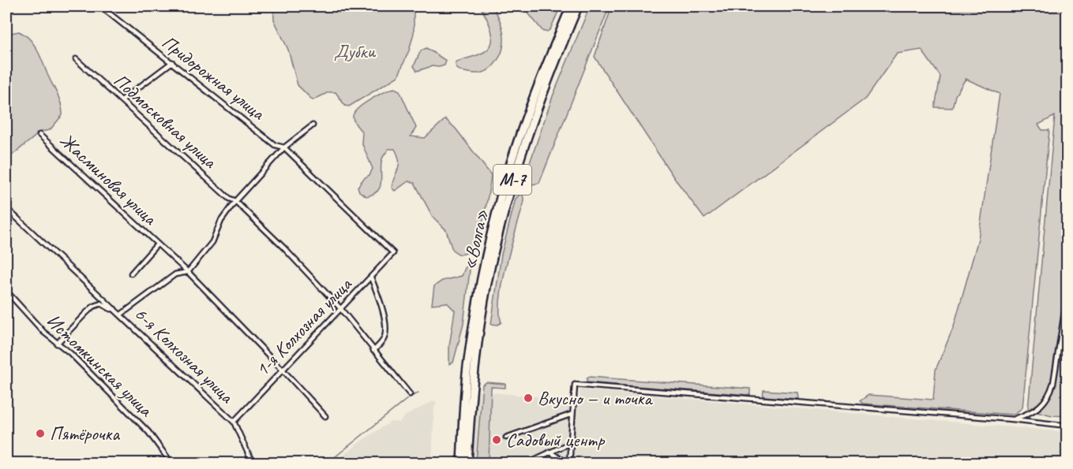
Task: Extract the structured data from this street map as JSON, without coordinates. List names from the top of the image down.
{
  "streets": {
    "highway": ["М-7", "«Волга»"],
    "street": [
      "Придорожная улица",
      "Подмосковная улица",
      "Жасминовая улица",
      "1-я Колхозная улица",
      "6-я Колхозная улица",
      "Истомкинская улица"
    ]
  },
  "crossings": [
    ["Придорожная улица", "1-я Колхозная улица"],
    ["Подмосковная улица", "1-я Колхозная улица"],
    ["Жасминовая улица", "1-я Колхозная улица"],
    ["1-я Колхозная улица", "6-я Колхозная улица"]
  ],
  "parks": ["Дубки"],
  "places": ["Вкусно — и точка", "Пятёрочка", "Садовый центр"]
}
